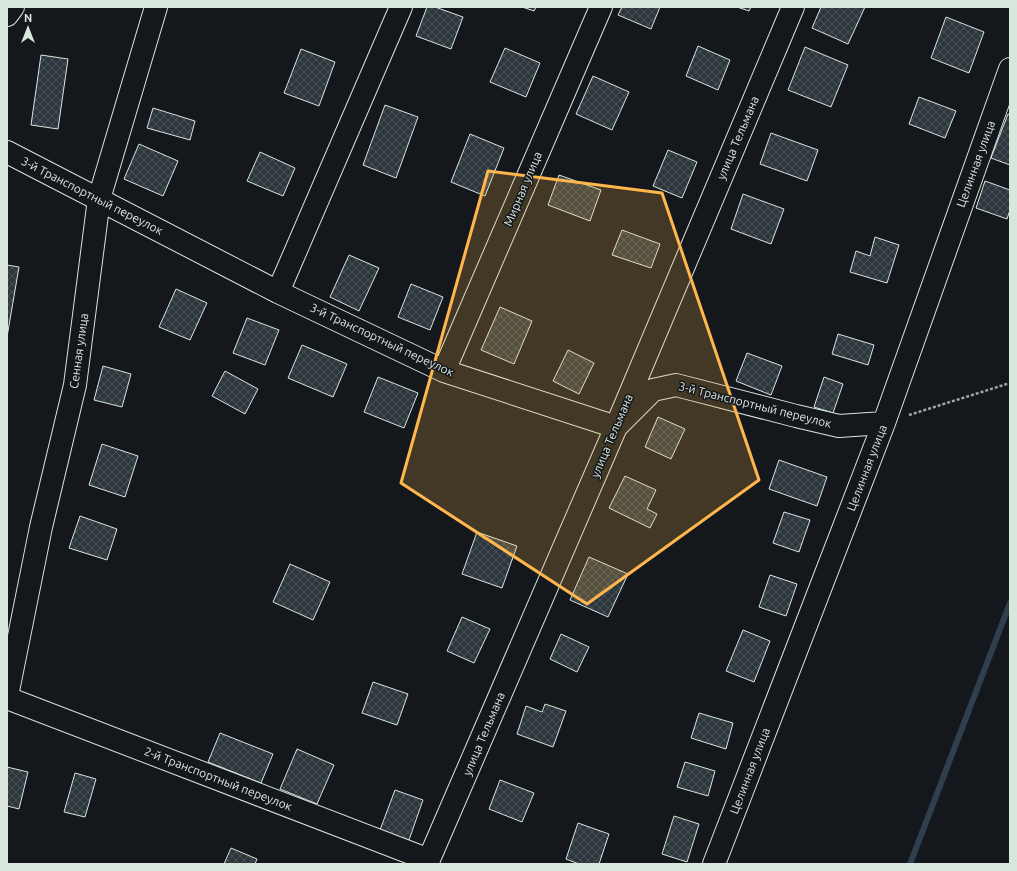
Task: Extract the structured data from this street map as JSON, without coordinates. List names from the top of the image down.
{
  "streets": {
    "street": [
      "улица Тельмана",
      "Целинная улица",
      "Мирная улица",
      "3-й Транспортный переулок",
      "Сенная улица",
      "2-й Транспортный переулок"
    ]
  },
  "crossings": [
    ["улица Тельмана", "3-й Транспортный переулок"],
    ["улица Тельмана", "2-й Транспортный переулок"],
    ["Целинная улица", "3-й Транспортный переулок"],
    ["Мирная улица", "3-й Транспортный переулок"],
    ["3-й Транспортный переулок", "Сенная улица"],
    ["Сенная улица", "2-й Транспортный переулок"]
  ],
  "north": "top"
}
